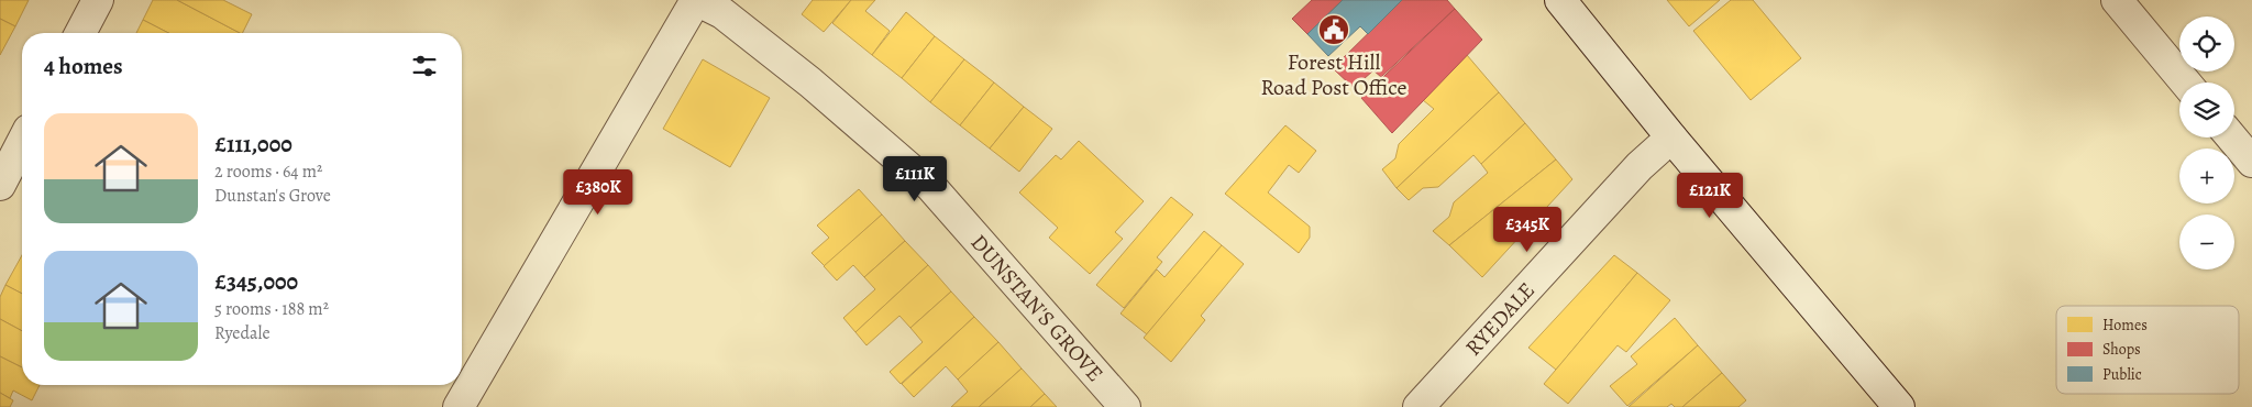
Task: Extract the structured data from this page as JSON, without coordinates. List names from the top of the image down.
{
  "streets": {
    "street": ["DUNSTAN'S GROVE", "RYEDALE"]
  },
  "places": {
    "public building": ["Forest Hill Road Post Office"]
  },
  "legend": ["Homes", "Shops", "Public"],
  "page": {
    "map_buttons": ["+", "−"],
    "heading": "4 homes",
    "list": [
      {
        "name": "£111,000",
        "note": "2 rooms · 64 m² · Dunstan's Grove"
      },
      {
        "name": "£345,000",
        "note": "5 rooms · 188 m² · Ryedale"
      }
    ],
    "price": [
      "£111K",
      "£380K",
      "£121K",
      "£345K"
    ]
  }
}
